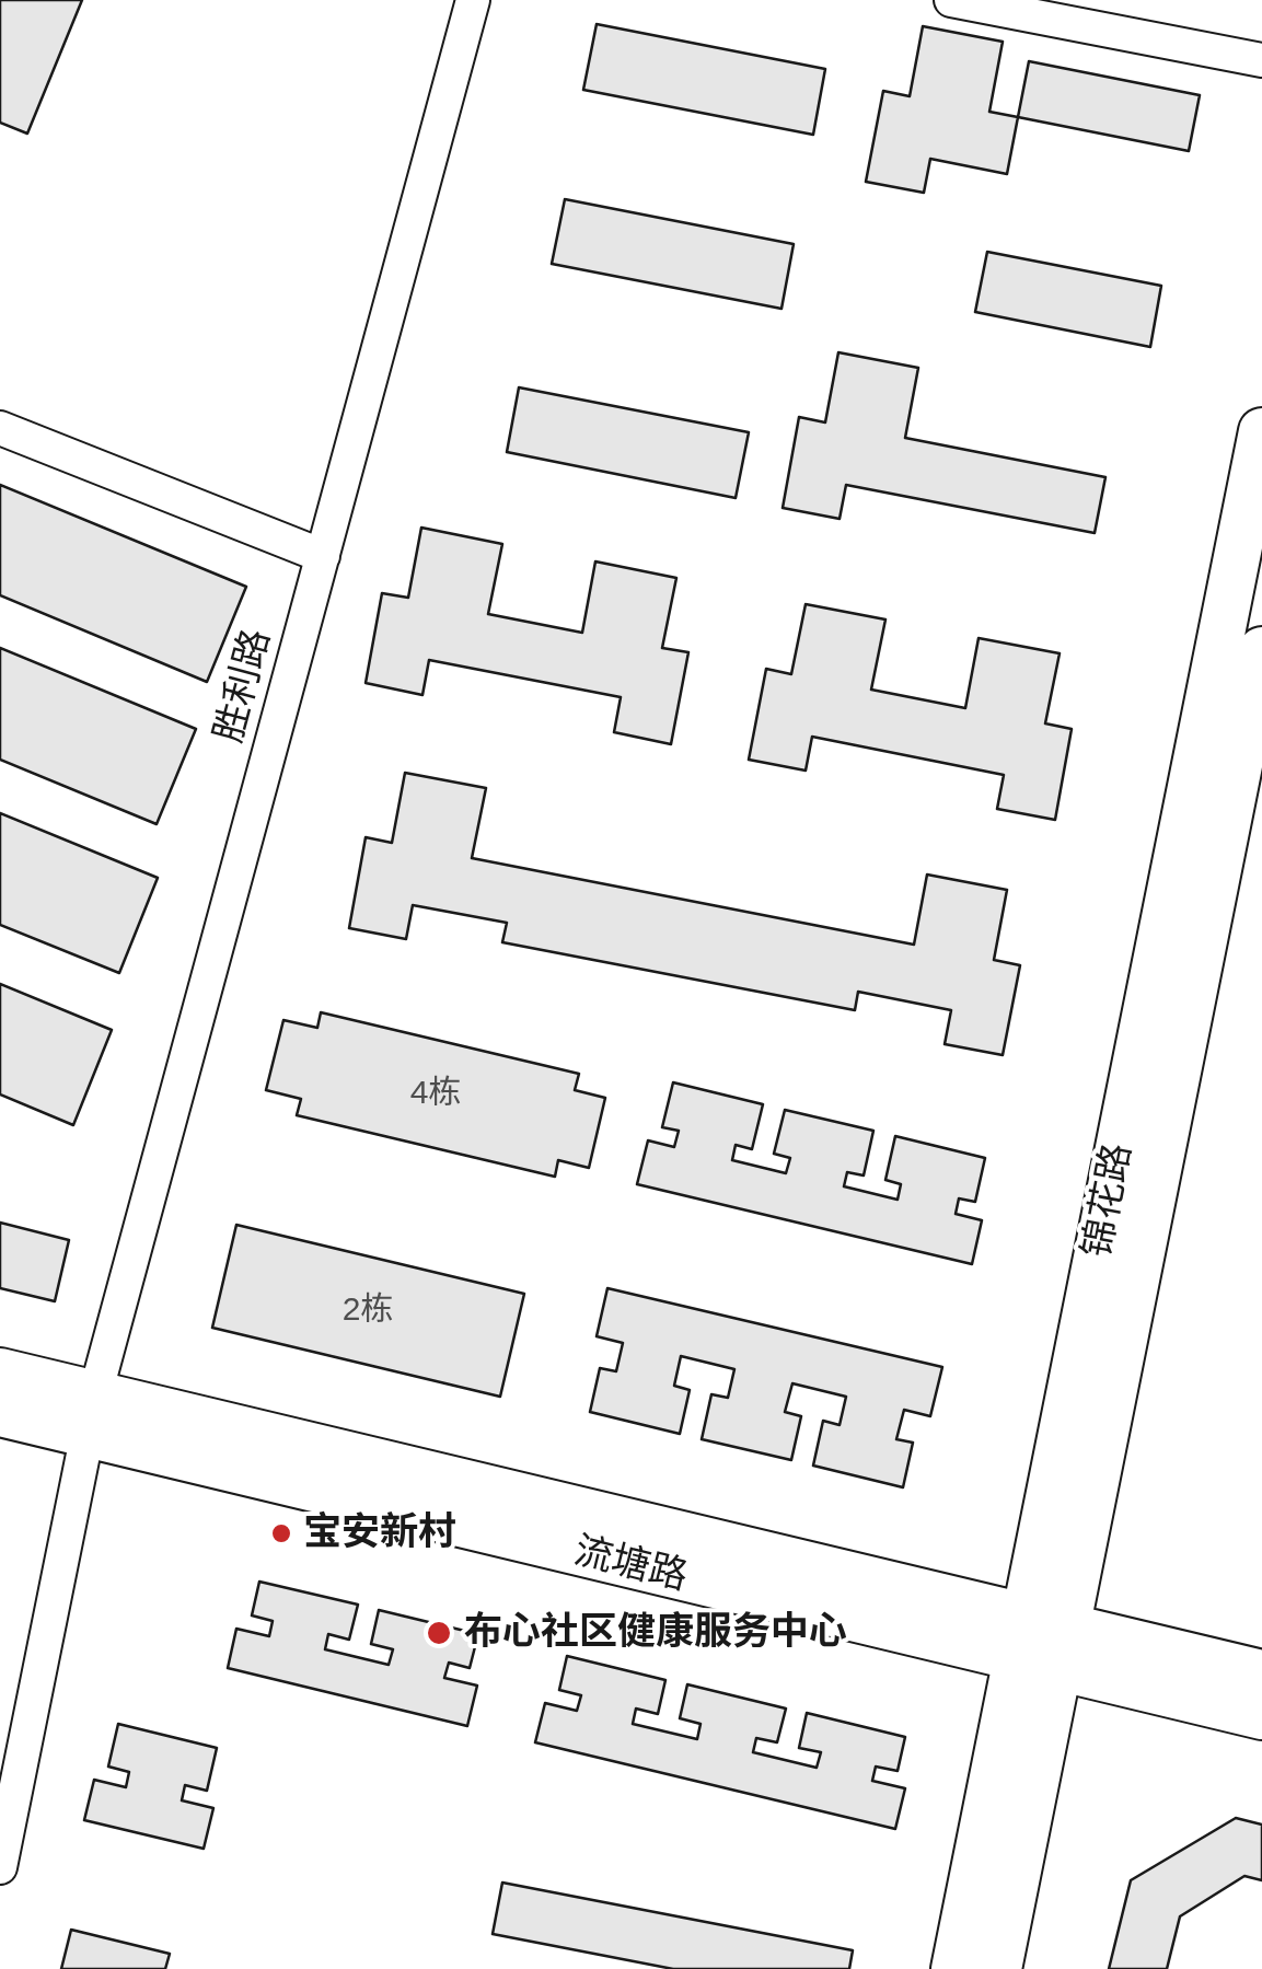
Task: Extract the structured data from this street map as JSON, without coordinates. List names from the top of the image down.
{
  "streets": {
    "street": ["胜利路", "锦花路", "流塘路"]
  },
  "crossings": [
    ["胜利路", "流塘路"],
    ["锦花路", "流塘路"]
  ],
  "places": ["宝安新村", "布心社区健康服务中心"],
  "house_numbers": ["4栋", "2栋"]
}
